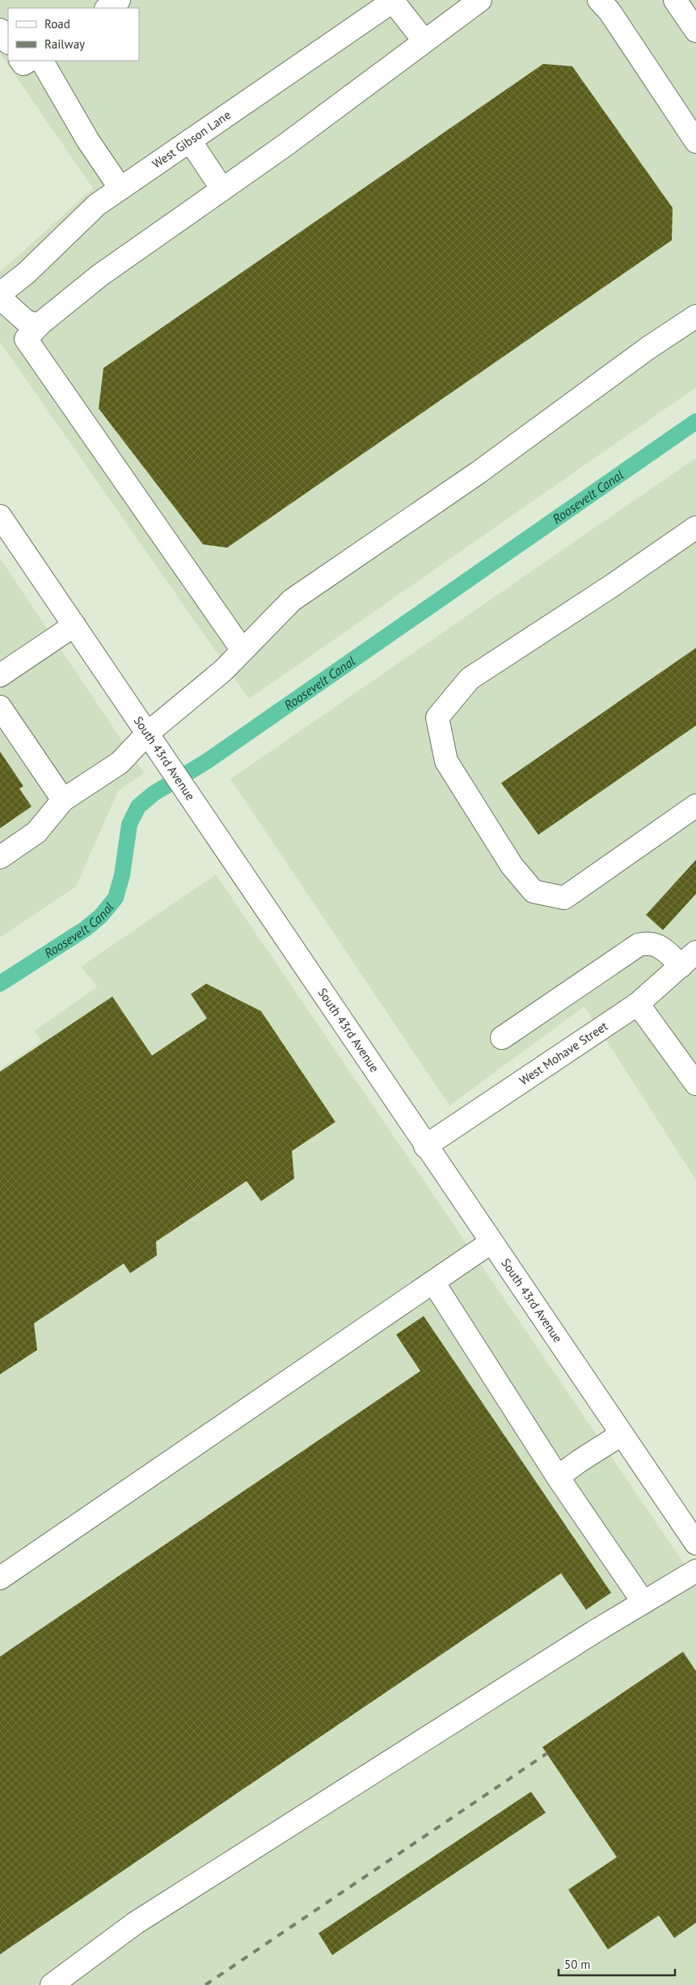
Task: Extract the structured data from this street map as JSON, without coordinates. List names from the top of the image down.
{
  "streets": {
    "main road": ["West Gibson Lane", "South 43rd Avenue", "West Mohave Street"]
  },
  "crossings": [
    ["South 43rd Avenue", "West Mohave Street"]
  ],
  "water": ["Roosevelt Canal"],
  "legend": ["Road", "Railway"],
  "scale_bar": "50 m"
}
